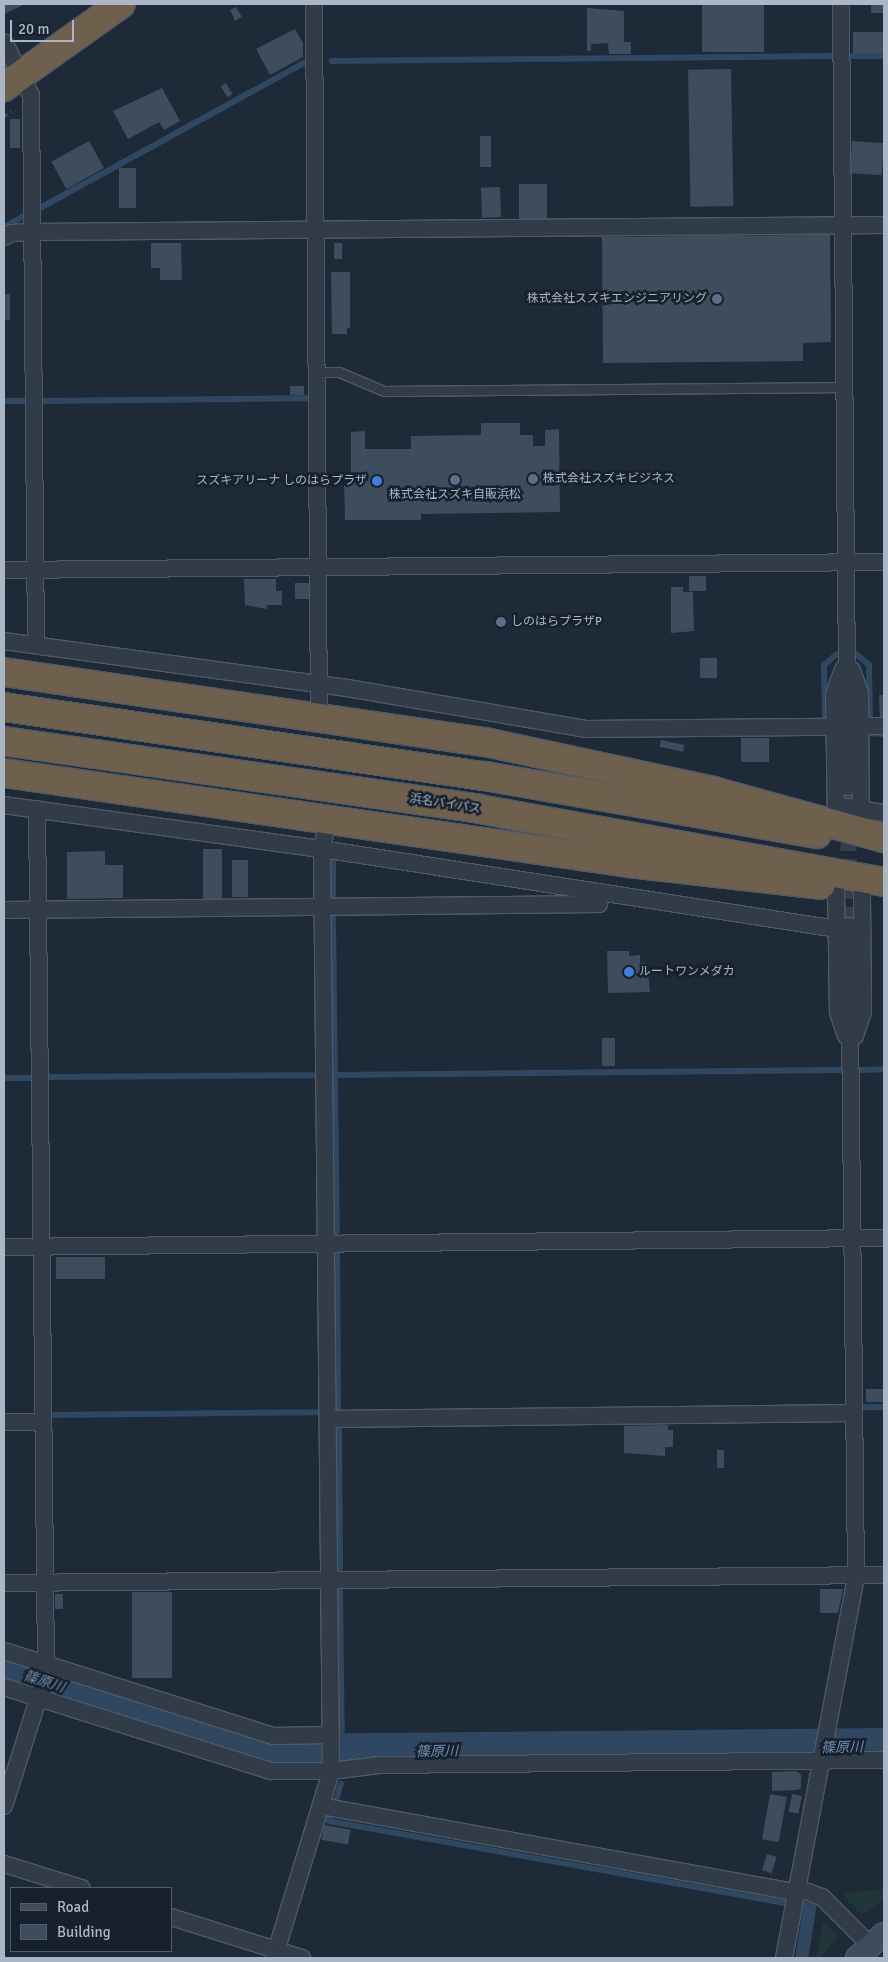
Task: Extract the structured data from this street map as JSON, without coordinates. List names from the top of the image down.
{
  "streets": {
    "highway": ["浜名バイパス"]
  },
  "water": ["篠原川"],
  "places": [
    "株式会社スズキエンジニアリング",
    "株式会社スズキビジネス",
    "株式会社スズキ自販浜松",
    "スズキアリーナ しのはらプラザ",
    "しのはらプラザP",
    "ルートワンメダカ"
  ],
  "legend": ["Road", "Building"],
  "scale_bar": "20 m"
}
